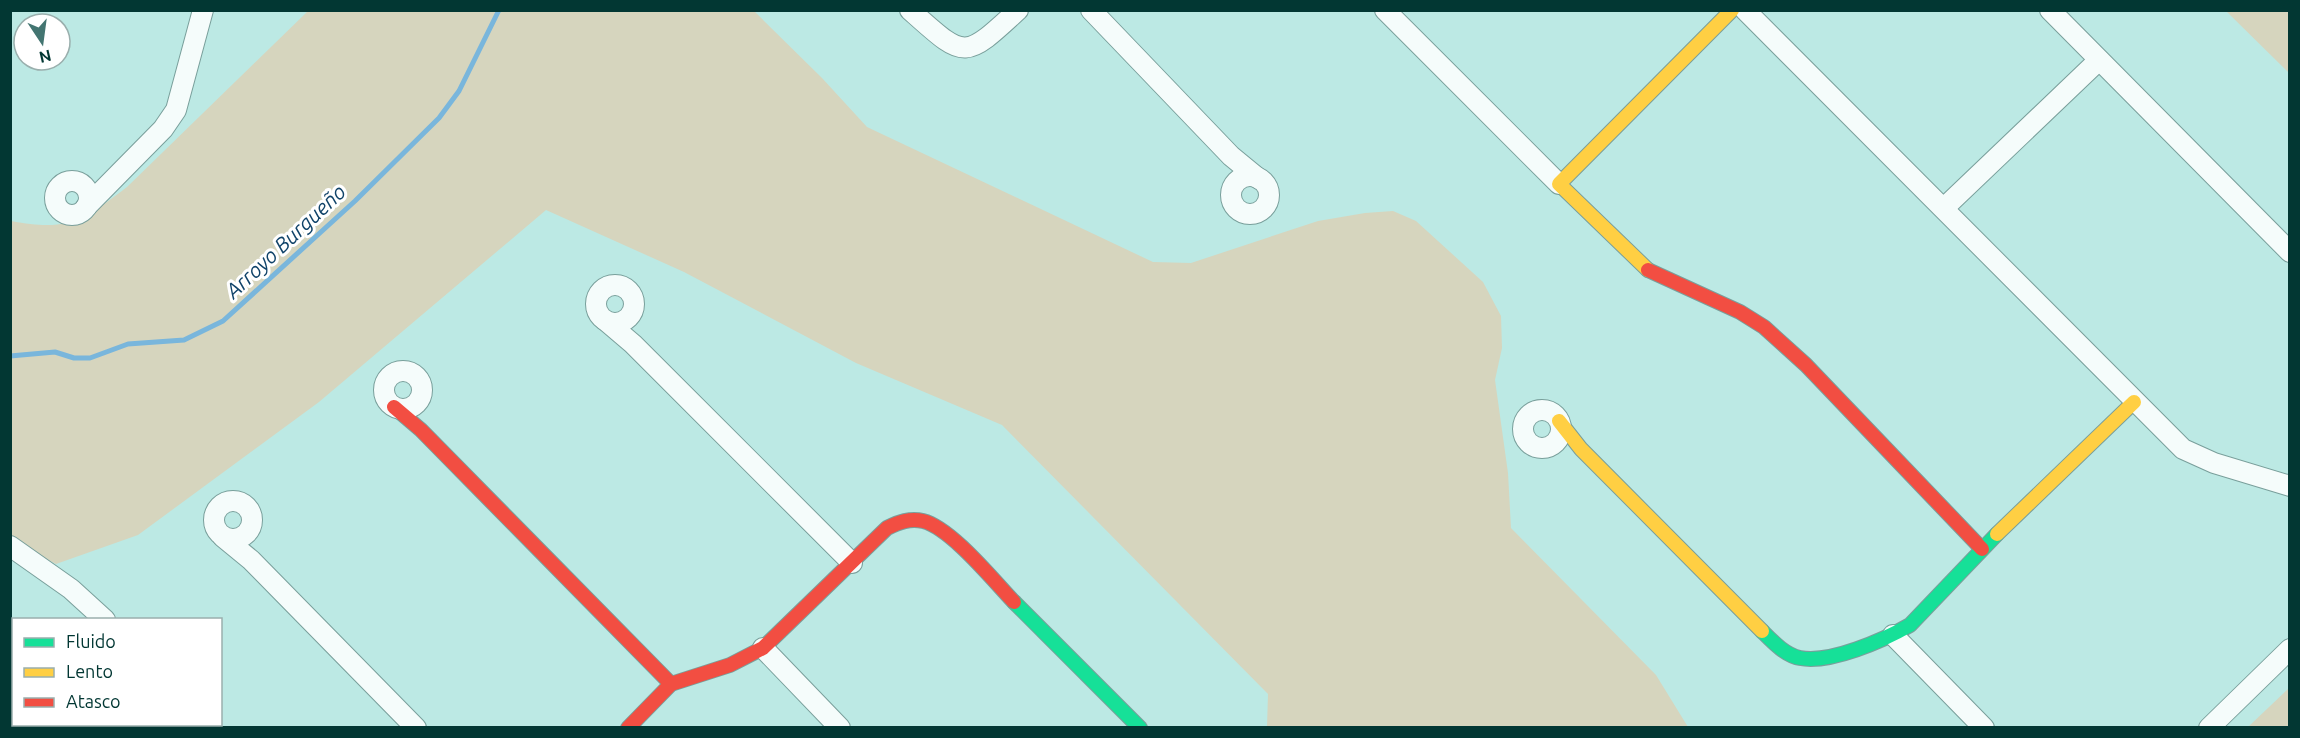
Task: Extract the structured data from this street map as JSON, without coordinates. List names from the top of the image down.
{
  "water": ["Arroyo Burgueño"],
  "legend": ["Fluido", "Lento", "Atasco"],
  "north": "bottom"
}
